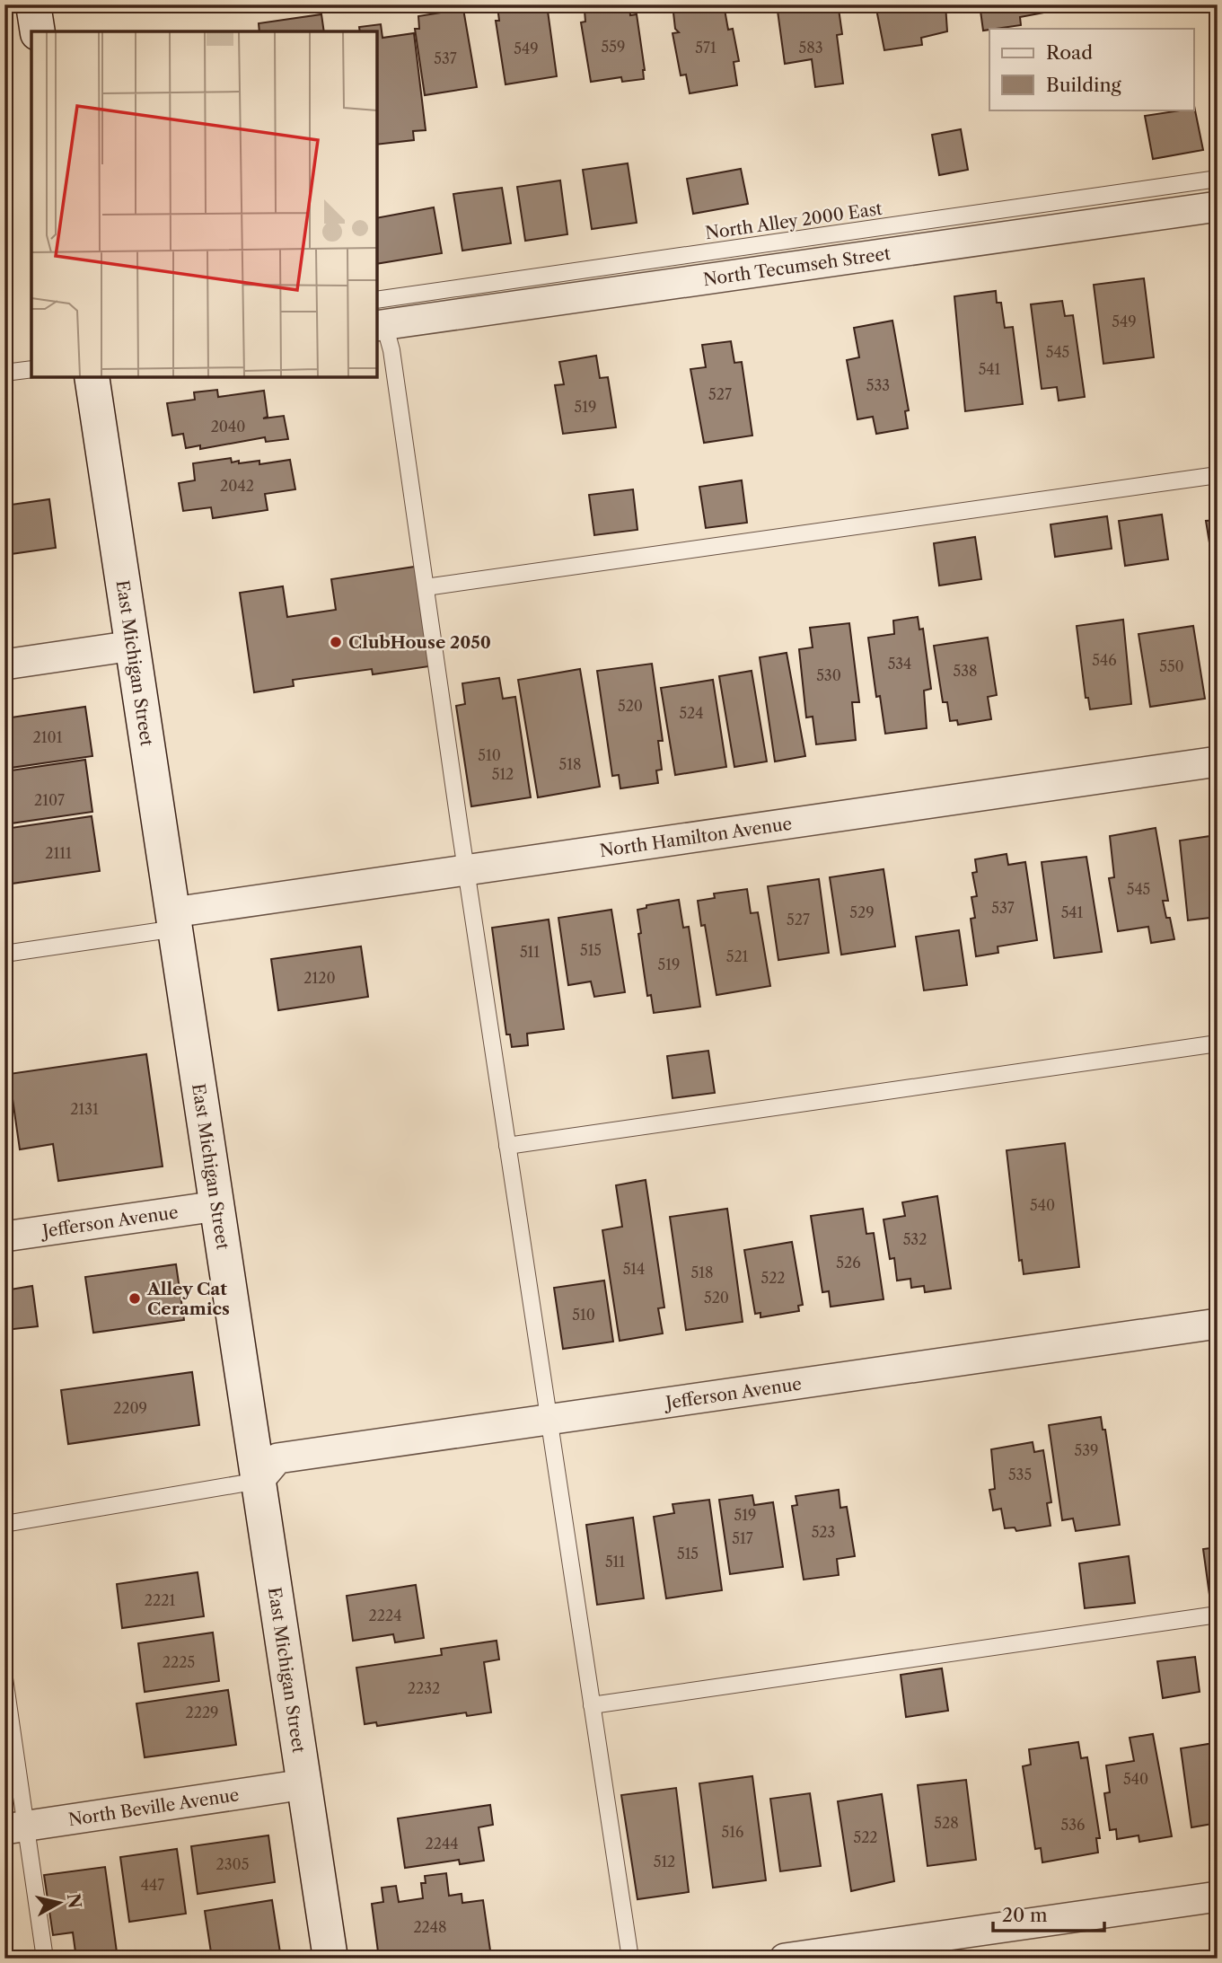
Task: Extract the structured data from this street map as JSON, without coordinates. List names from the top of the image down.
{
  "streets": {
    "main road": ["East Michigan Street"],
    "street": [
      "North Tecumseh Street",
      "North Hamilton Avenue",
      "Jefferson Avenue",
      "North Beville Avenue"
    ],
    "lane": ["North Alley 2000 East"]
  },
  "crossings": [
    ["North Alley 2000 East", "North Tecumseh Street"],
    ["East Michigan Street", "North Hamilton Avenue"],
    ["East Michigan Street", "Jefferson Avenue"],
    ["East Michigan Street", "North Beville Avenue"]
  ],
  "places": ["ClubHouse 2050", "Alley Cat Ceramics"],
  "house_numbers": [
    "559",
    "571",
    "583",
    "549",
    "537",
    "549",
    "545",
    "541",
    "533",
    "527",
    "519",
    "2040",
    "2042",
    "546",
    "534",
    "550",
    "538",
    "530",
    "520",
    "524",
    "2101",
    "510",
    "518",
    "512",
    "2107",
    "2111",
    "545",
    "537",
    "529",
    "541",
    "527",
    "515",
    "511",
    "521",
    "519",
    "2120",
    "2131",
    "540",
    "532",
    "526",
    "514",
    "518",
    "522",
    "520",
    "510",
    "2209",
    "539",
    "535",
    "519",
    "523",
    "517",
    "515",
    "511",
    "2221",
    "2224",
    "2225",
    "2232",
    "2229",
    "540",
    "528",
    "536",
    "516",
    "522",
    "2244",
    "512",
    "2305",
    "447",
    "2248"
  ],
  "legend": ["Road", "Building"],
  "scale_bar": "20 m",
  "north": "right"
}
